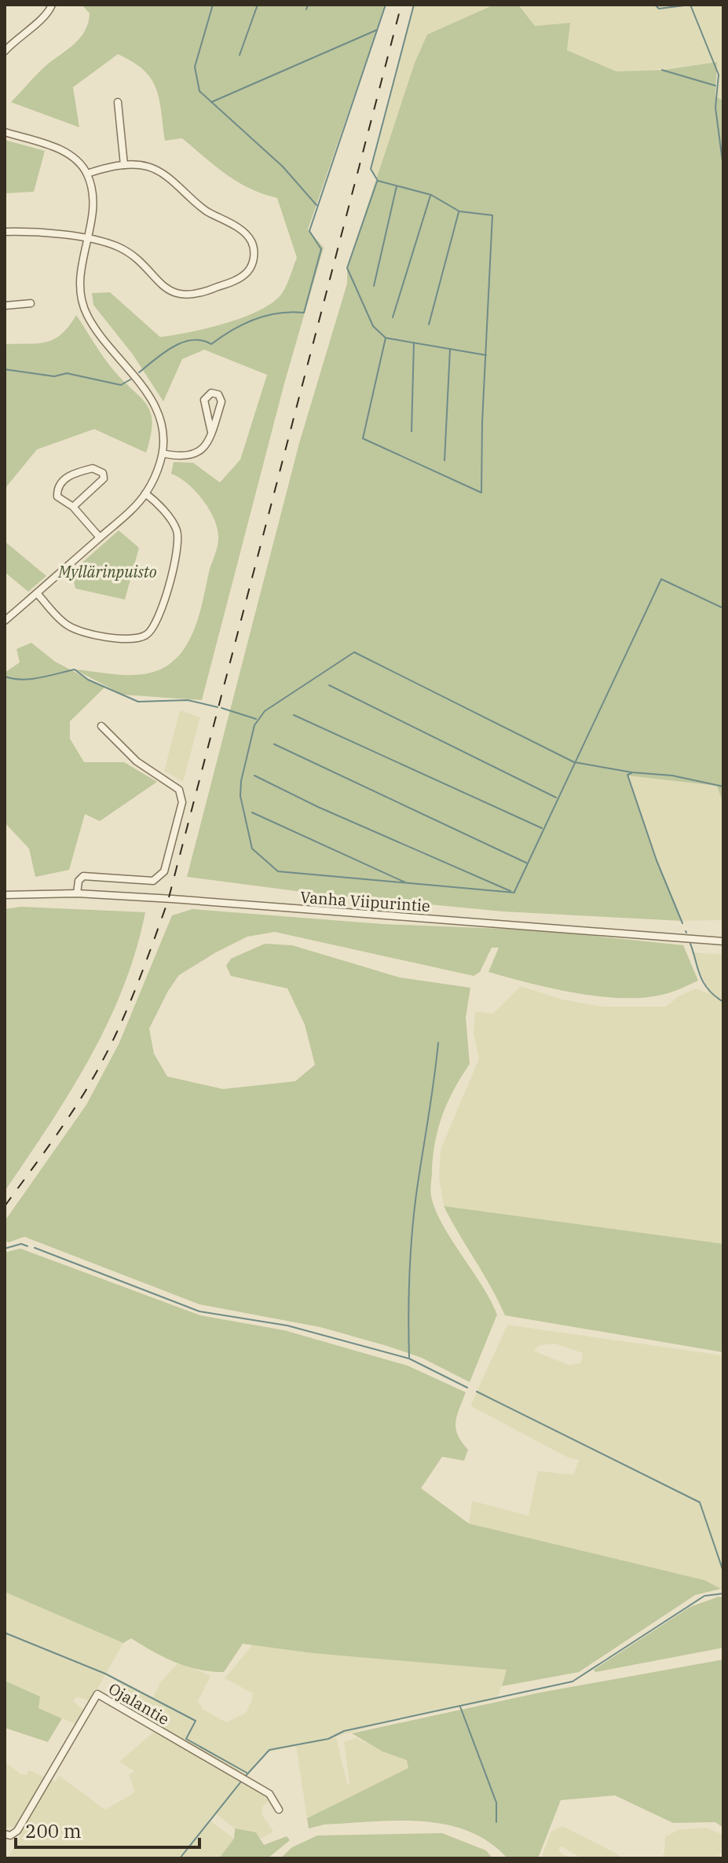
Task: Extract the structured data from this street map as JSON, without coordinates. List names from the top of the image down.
{
  "streets": {
    "street": ["Vanha Viipurintie", "Ojalantie"]
  },
  "parks": ["Myllärinpuisto"],
  "scale_bar": "200 m"
}
